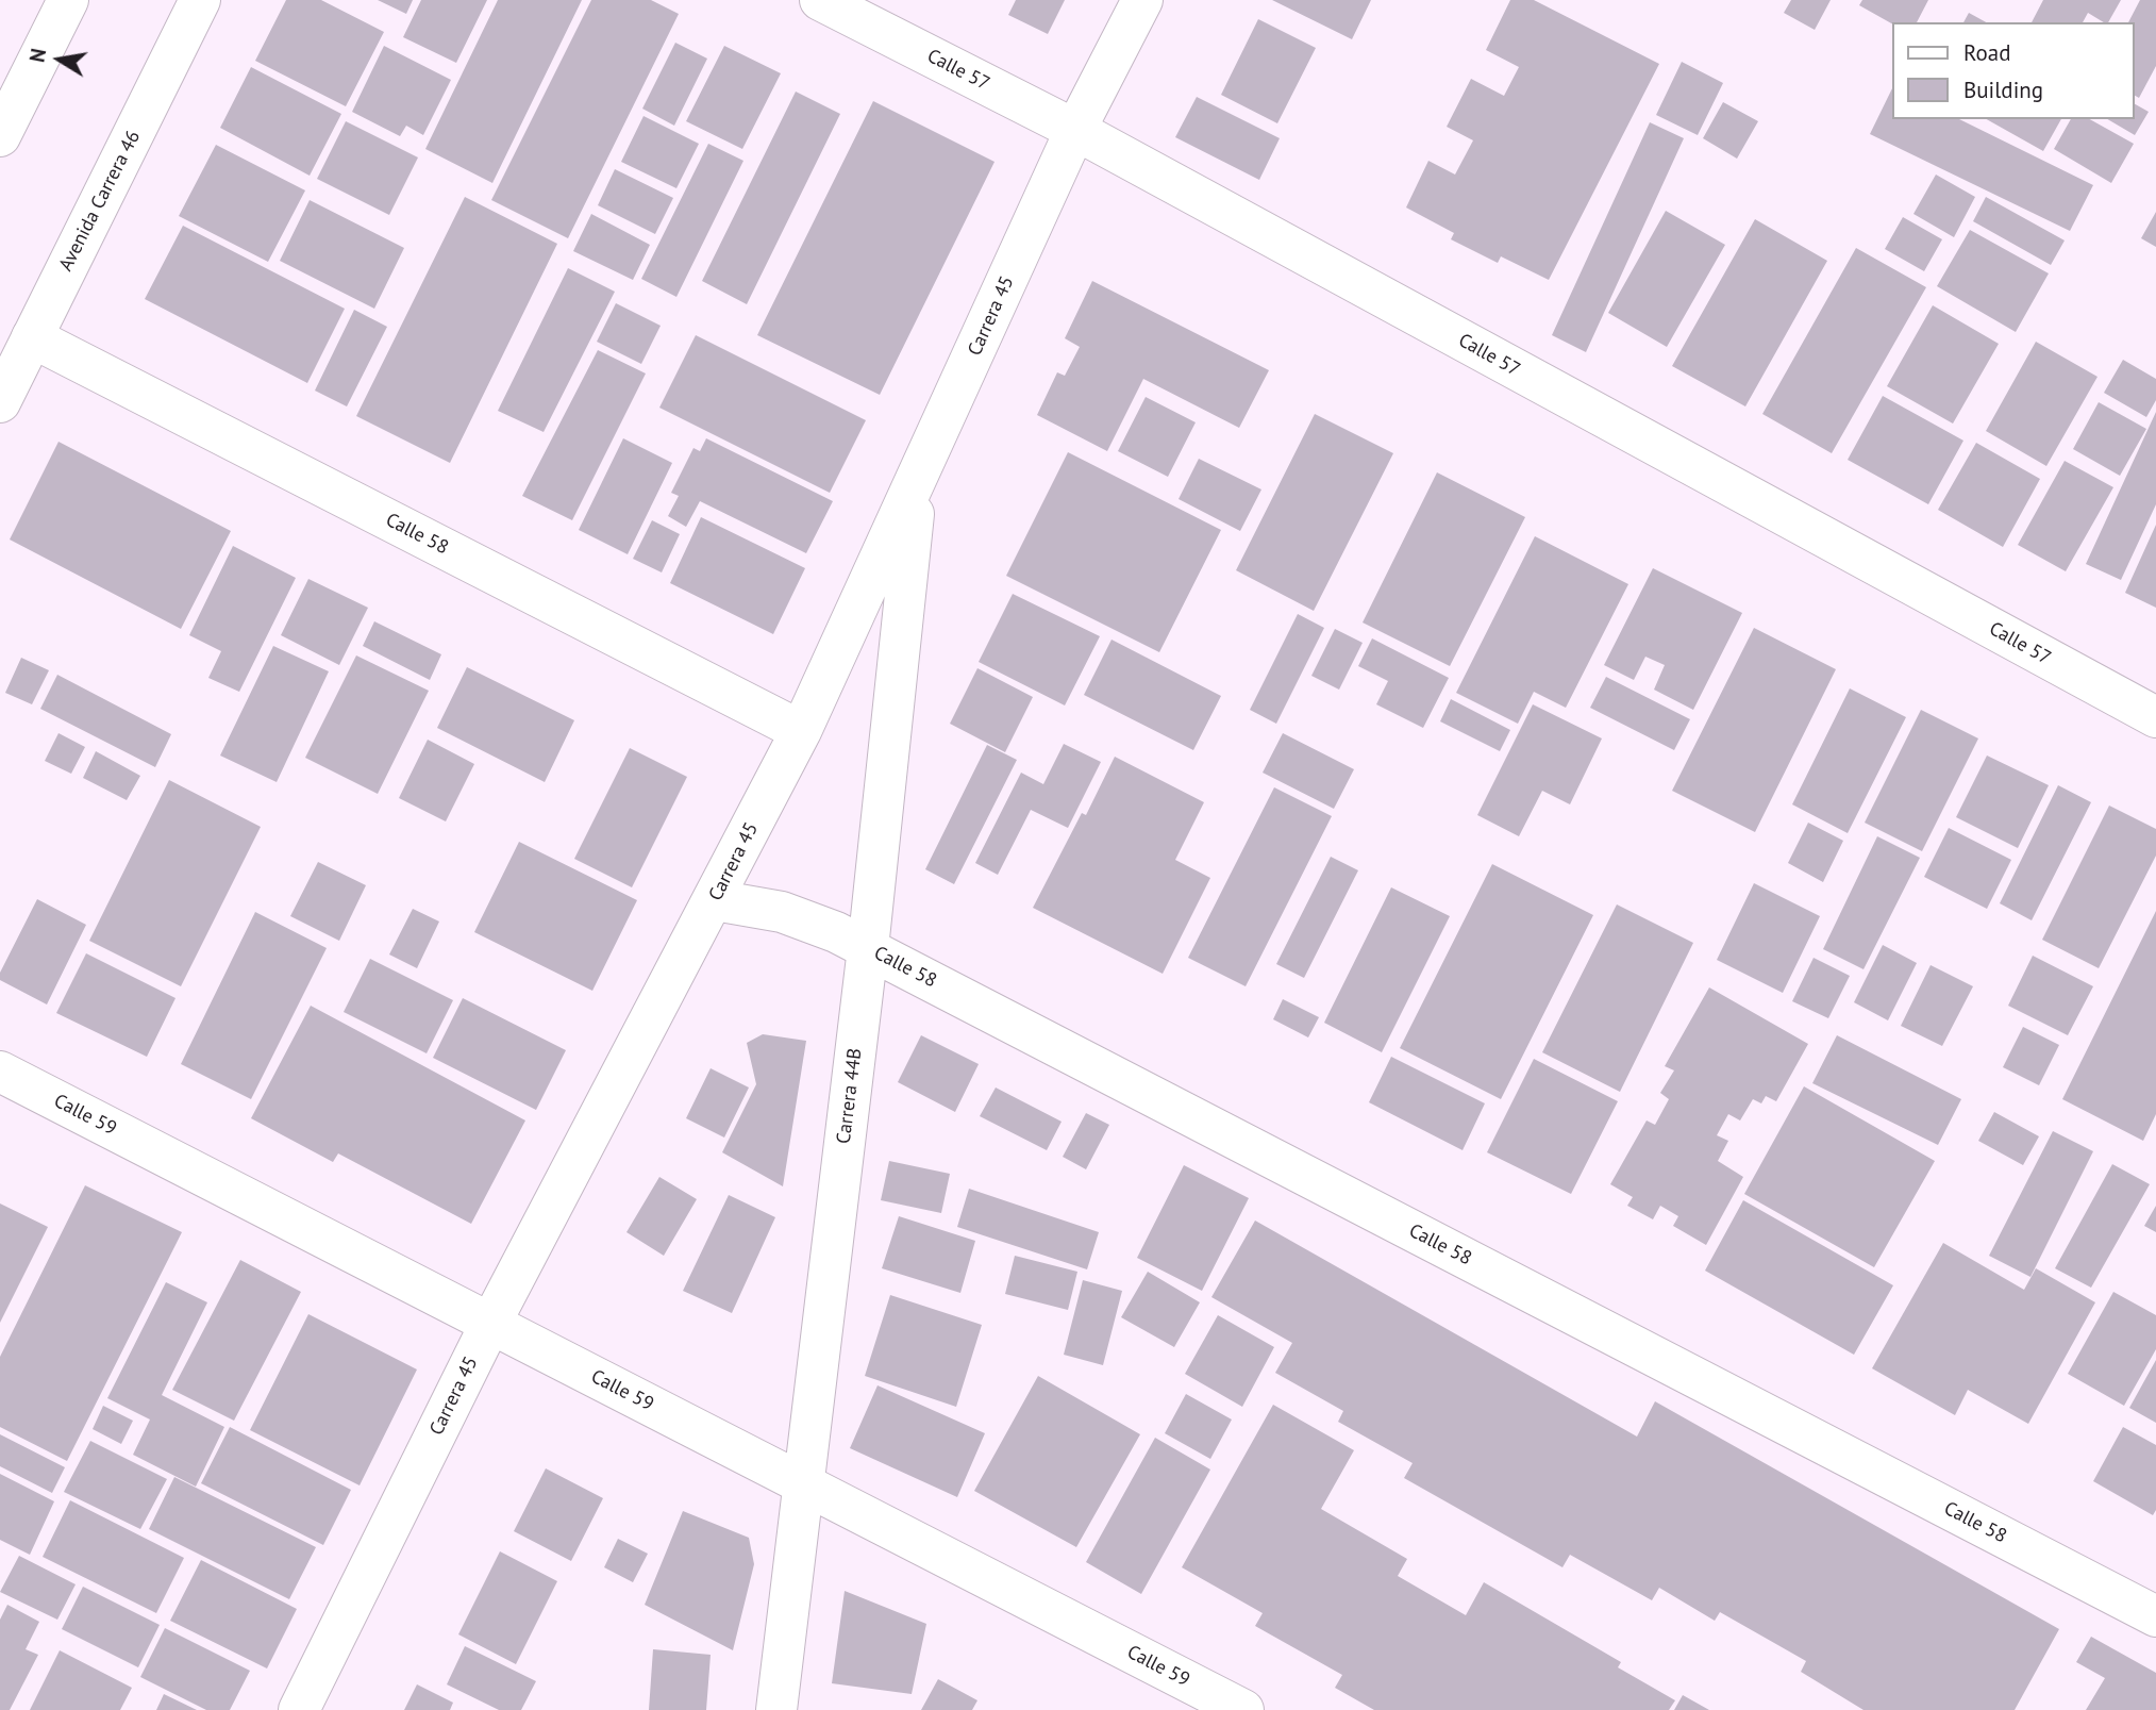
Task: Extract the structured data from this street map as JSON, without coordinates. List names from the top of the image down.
{
  "streets": {
    "street": [
      "Calle 57",
      "Avenida Carrera 46",
      "Carrera 45",
      "Calle 58",
      "Carrera 44B",
      "Calle 59"
    ]
  },
  "crossings": [
    ["Calle 57", "Carrera 45"],
    ["Avenida Carrera 46", "Calle 58"],
    ["Carrera 45", "Calle 58"],
    ["Carrera 45", "Carrera 44B"],
    ["Carrera 45", "Calle 59"],
    ["Calle 58", "Carrera 44B"],
    ["Carrera 44B", "Calle 59"]
  ],
  "legend": ["Road", "Building"],
  "north": "left"
}
